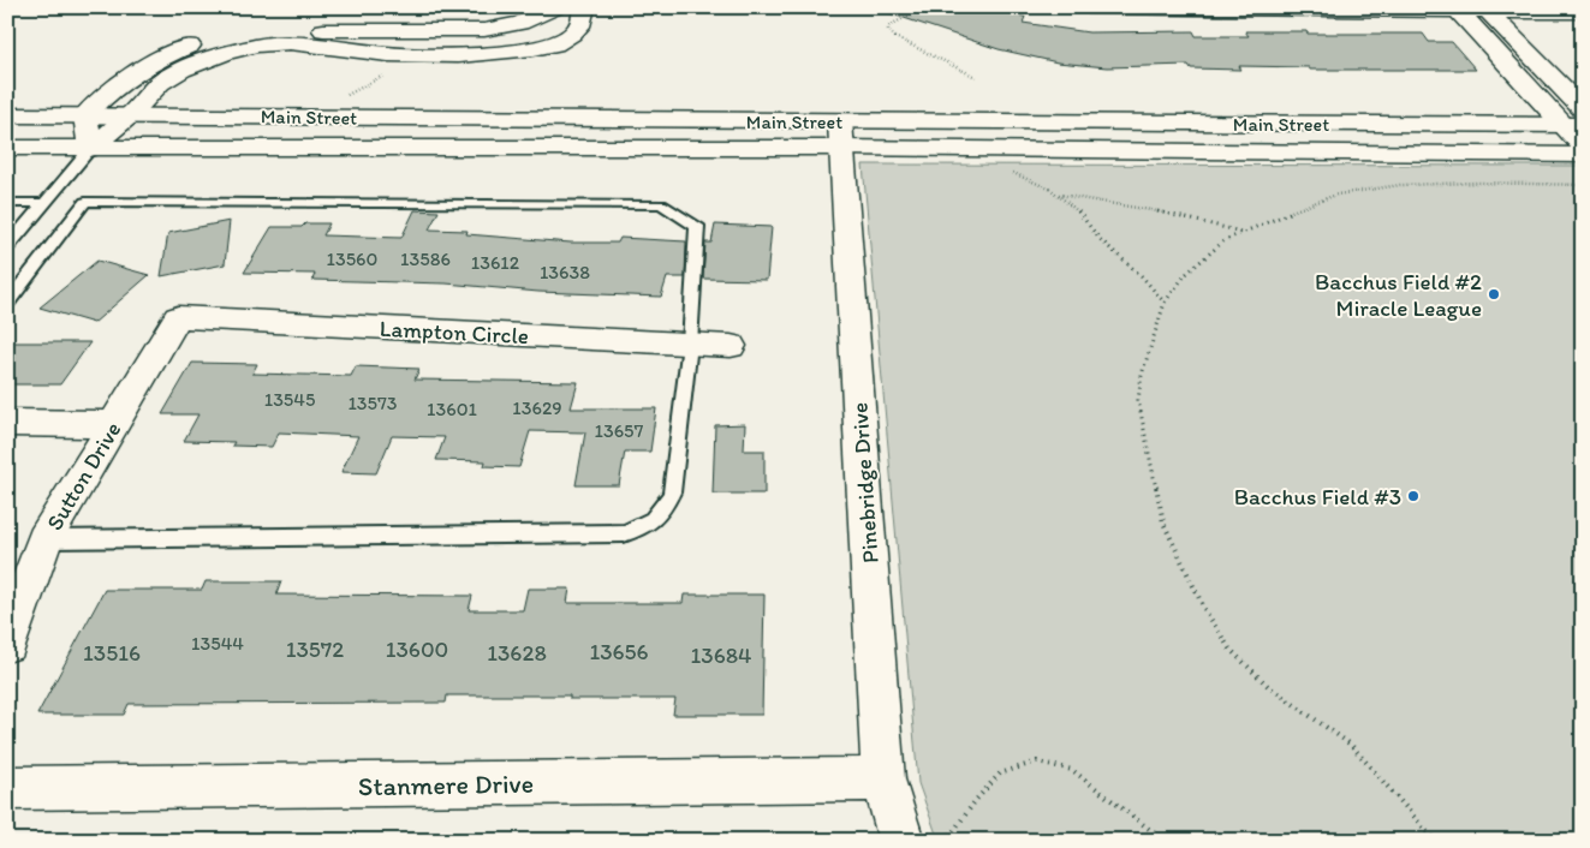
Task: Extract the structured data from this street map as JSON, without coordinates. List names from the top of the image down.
{
  "streets": {
    "street": [
      "Main Street",
      "Lampton Circle",
      "Sutton Drive",
      "Pinebridge Drive",
      "Stanmere Drive"
    ]
  },
  "crossings": [
    ["Main Street", "Pinebridge Drive"],
    ["Lampton Circle", "Sutton Drive"],
    ["Pinebridge Drive", "Stanmere Drive"]
  ],
  "places": ["Bacchus Field #2 Miracle League", "Bacchus Field #3"],
  "house_numbers": [
    "13560",
    "13586",
    "13612",
    "13638",
    "13545",
    "13573",
    "13629",
    "13601",
    "13657",
    "13544",
    "13572",
    "13600",
    "13656",
    "13516",
    "13628",
    "13684"
  ]
}
